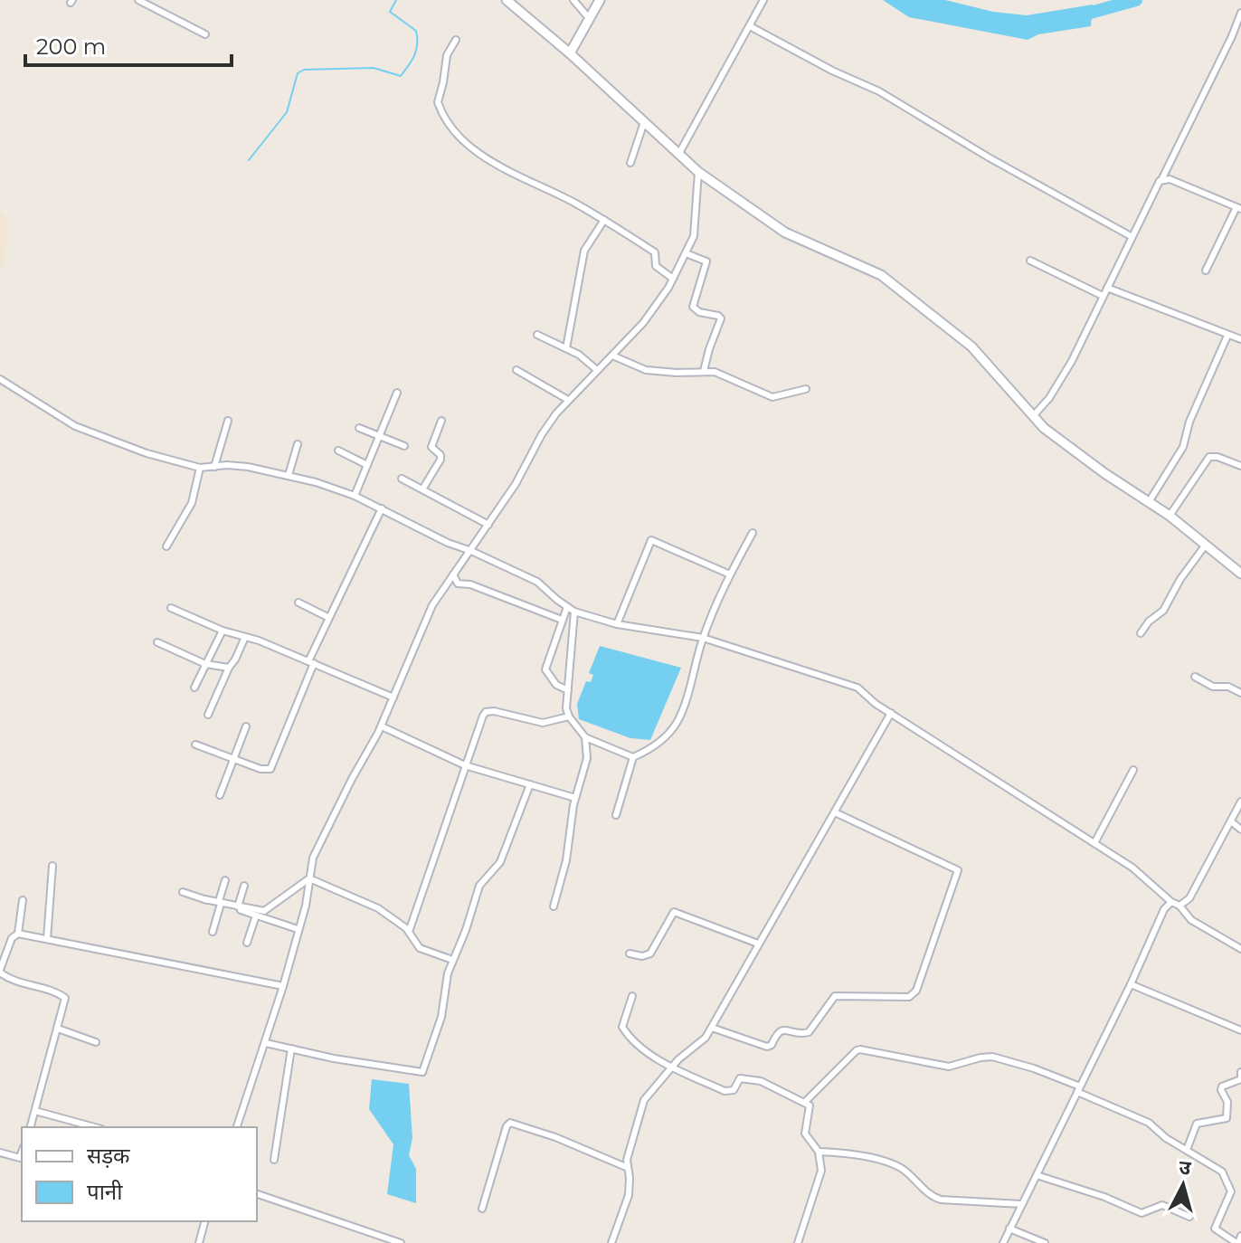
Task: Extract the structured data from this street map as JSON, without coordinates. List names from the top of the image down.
{
  "legend": ["सड़क", "पानी"],
  "scale_bar": "200 m",
  "north": "top"
}
